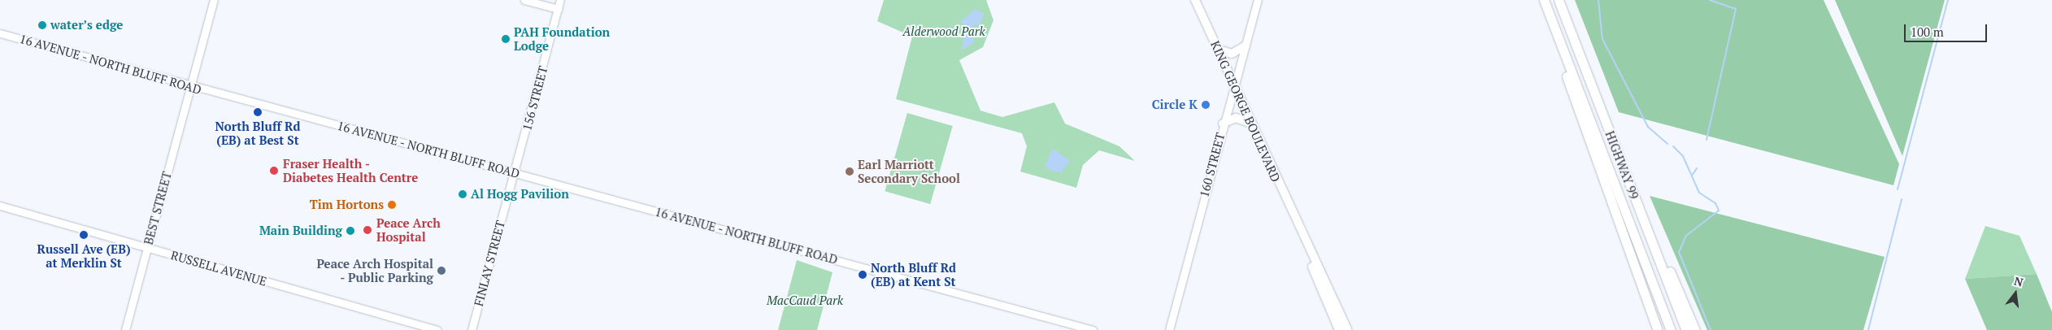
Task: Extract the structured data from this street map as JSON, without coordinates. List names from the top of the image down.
{
  "streets": {
    "highway": ["HIGHWAY 99"],
    "main road": [
      "16 AVENUE - NORTH BLUFF ROAD",
      "156 STREET",
      "KING GEORGE BOULEVARD",
      "160 STREET",
      "BEST STREET",
      "FINLAY STREET",
      "RUSSELL AVENUE"
    ]
  },
  "crossings": [
    ["16 AVENUE - NORTH BLUFF ROAD", "156 STREET"],
    ["16 AVENUE - NORTH BLUFF ROAD", "BEST STREET"],
    ["16 AVENUE - NORTH BLUFF ROAD", "FINLAY STREET"],
    ["156 STREET", "FINLAY STREET"],
    ["KING GEORGE BOULEVARD", "160 STREET"],
    ["BEST STREET", "RUSSELL AVENUE"]
  ],
  "parks": ["Alderwood Park", "MacCaud Park"],
  "places": [
    "water’s edge",
    "PAH Foundation Lodge",
    "Circle K",
    "North Bluff Rd (EB) at Best St",
    "Fraser Health - Diabetes Health Centre",
    "Earl Marriott Secondary School",
    "Al Hogg Pavilion",
    "Tim Hortons",
    "Peace Arch Hospital",
    "Main Building",
    "Russell Ave (EB) at Merklin St",
    "Peace Arch Hospital - Public Parking",
    "North Bluff Rd (EB) at Kent St"
  ],
  "scale_bar": "100 m",
  "north": "top"
}
